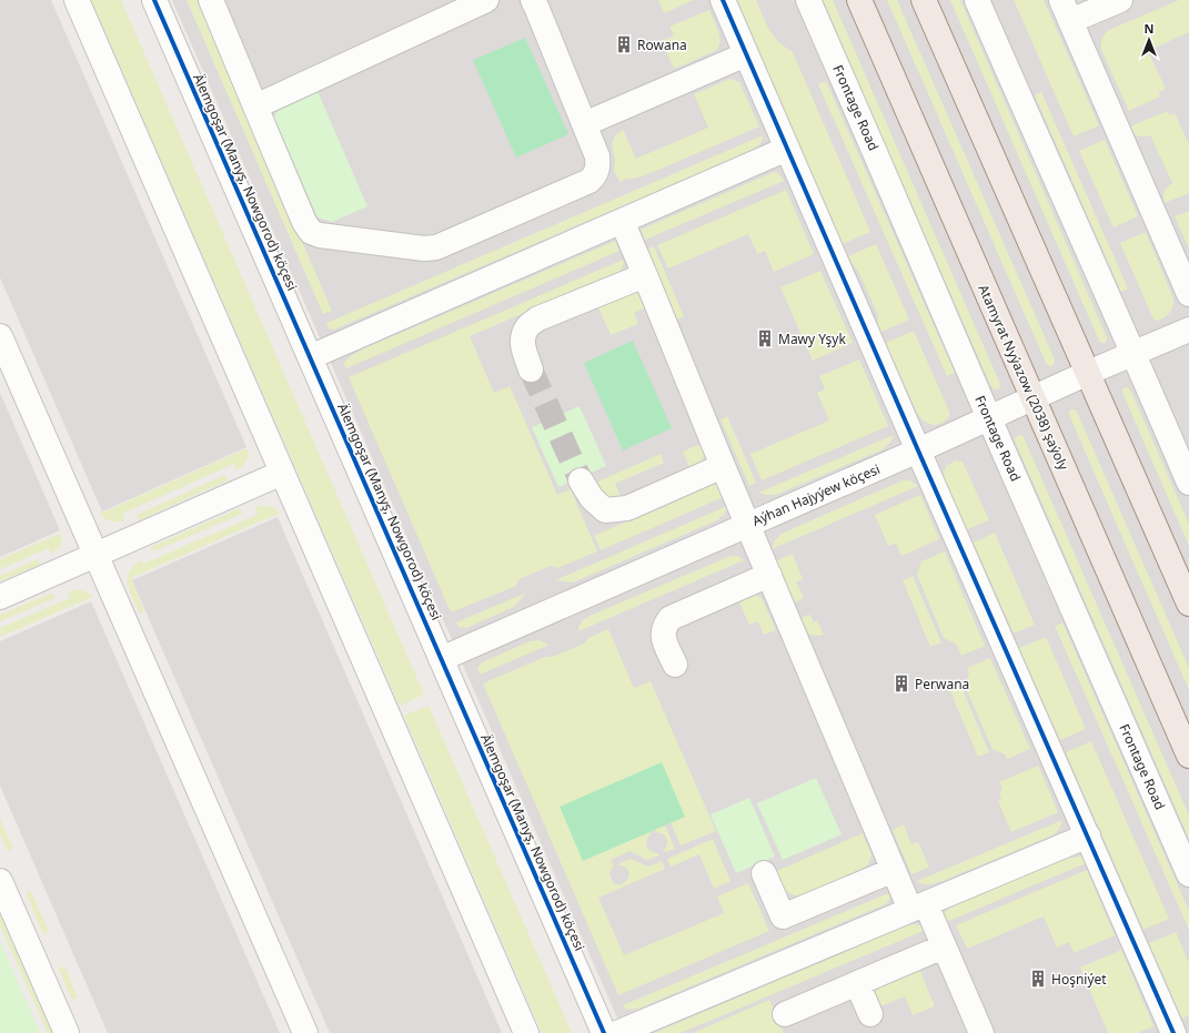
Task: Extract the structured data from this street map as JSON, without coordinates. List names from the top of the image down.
{
  "streets": {
    "main road": ["Atamyrat Nyýazow (2038) şaýoly"],
    "street": ["Frontage Road", "Älemgoşar (Manyş, Nowgorod) köçesi", "Aýhan Hajyýew köçesi"]
  },
  "crossings": [
    ["Frontage Road", "Aýhan Hajyýew köçesi"],
    ["Älemgoşar (Manyş, Nowgorod) köçesi", "Aýhan Hajyýew köçesi"],
    ["Atamyrat Nyýazow (2038) şaýoly", "Aýhan Hajyýew köçesi"]
  ],
  "places": {
    "building": [
      "Rowana",
      "Mawy Yşyk",
      "Perwana",
      "Hoşniýet"
    ]
  },
  "north": "top"
}
